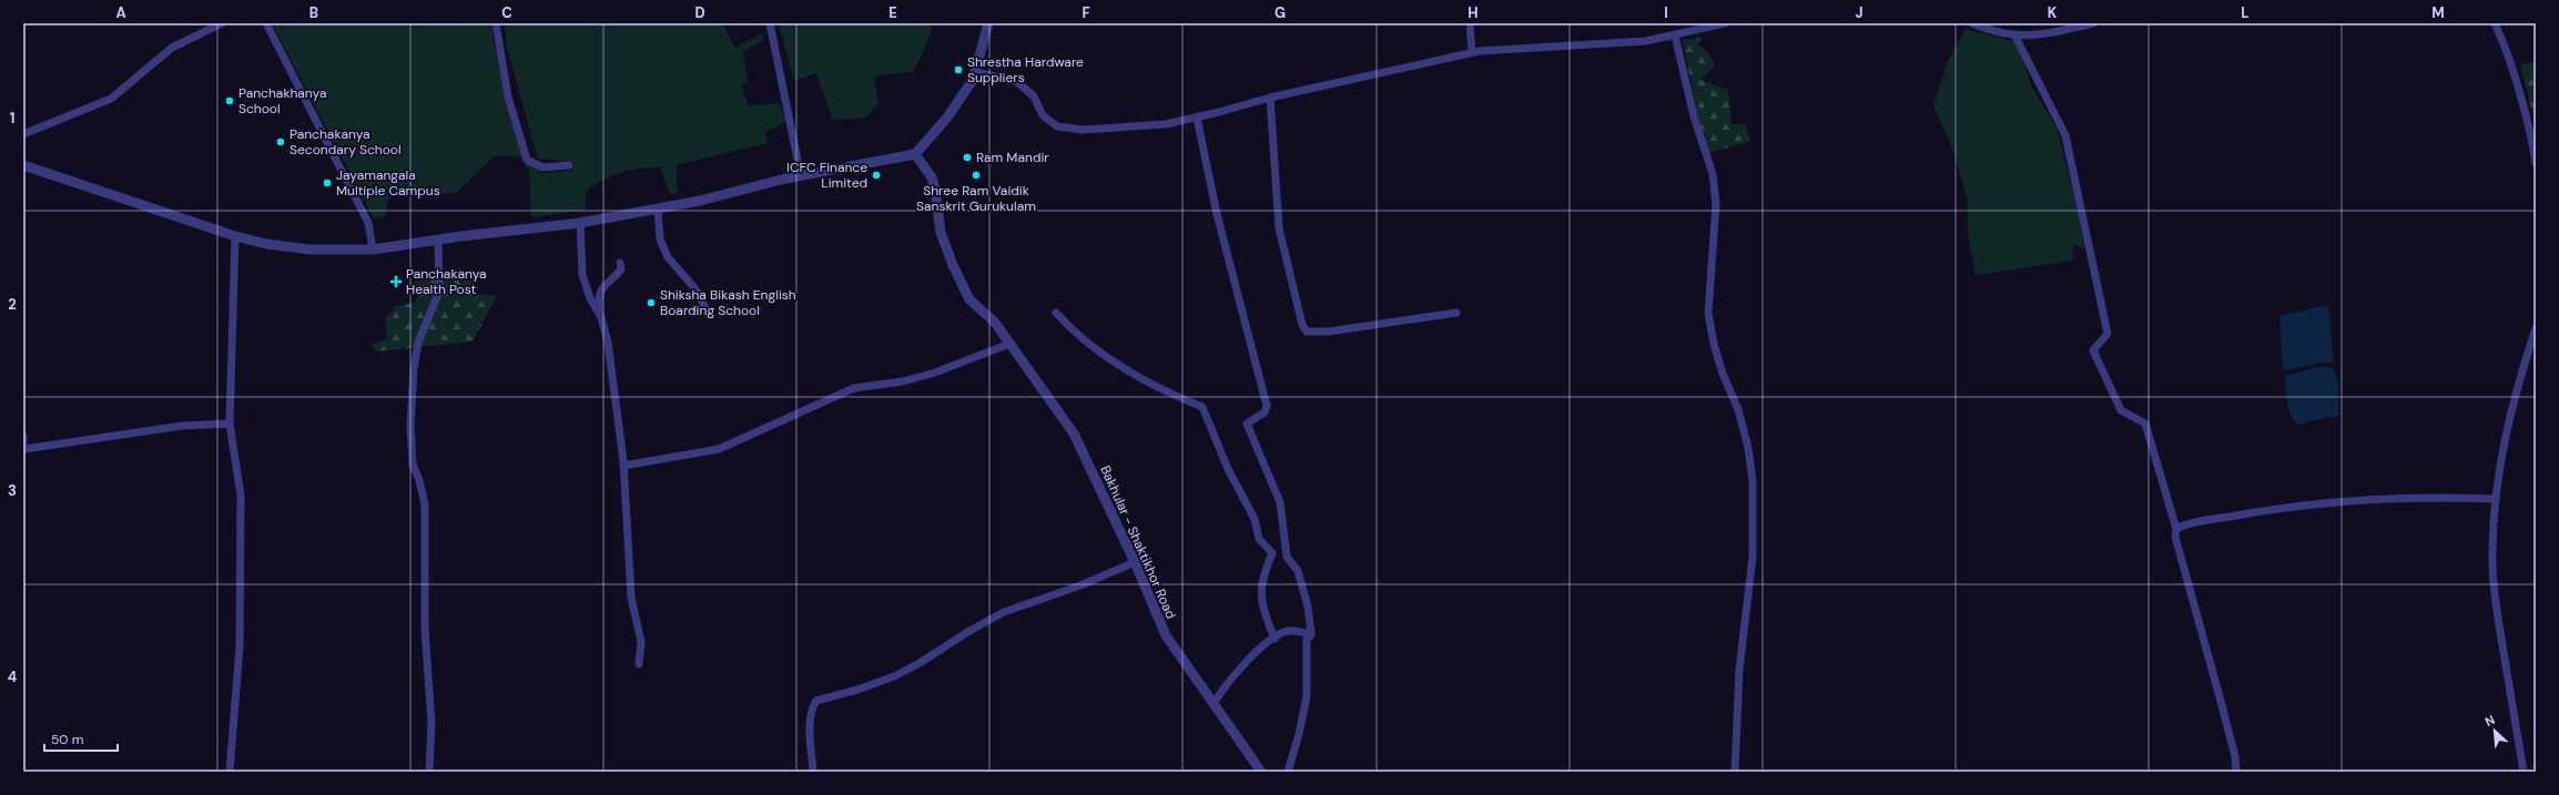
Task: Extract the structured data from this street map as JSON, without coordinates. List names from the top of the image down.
{
  "streets": {
    "street": ["Bakhular - Shaktikhor Road"]
  },
  "places": {
    "other": [
      "Shrestha Hardware Suppliers",
      "Panchakhanya School",
      "Panchakanya Secondary School",
      "Ram Mandir",
      "ICFC Finance Limited",
      "Shree Ram Vaidik Sanskrit Gurukulam",
      "Jayamangala Multiple Campus",
      "Shiksha Bikash English Boarding School"
    ],
    "health": ["Panchakanya Health Post"]
  },
  "scale_bar": "50 m",
  "north": "top left",
  "grid": {
    "columns": [
      "A",
      "B",
      "C",
      "D",
      "E",
      "F",
      "G",
      "H",
      "I",
      "J",
      "K",
      "L",
      "M"
    ],
    "rows": [
      "1",
      "2",
      "3",
      "4"
    ]
  }
}
